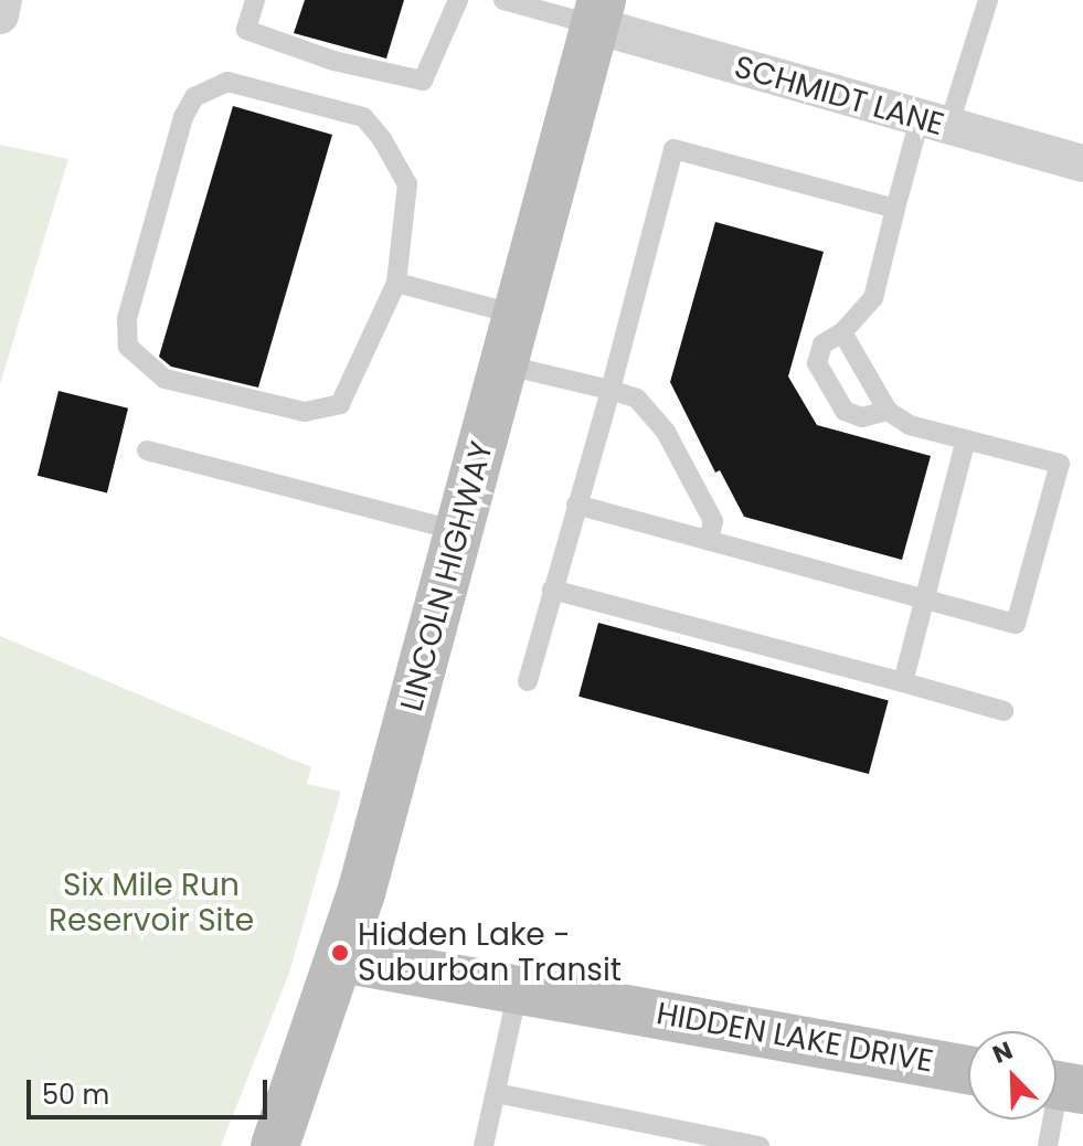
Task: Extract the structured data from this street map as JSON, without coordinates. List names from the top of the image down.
{
  "streets": {
    "main road": ["LINCOLN HIGHWAY", "HIDDEN LAKE DRIVE"],
    "street": ["SCHMIDT LANE"]
  },
  "crossings": [
    ["SCHMIDT LANE", "LINCOLN HIGHWAY"],
    ["LINCOLN HIGHWAY", "HIDDEN LAKE DRIVE"]
  ],
  "parks": ["Six Mile Run Reservoir Site"],
  "places": ["Hidden Lake - Suburban Transit"],
  "scale_bar": "50 m",
  "north": "top left"
}
